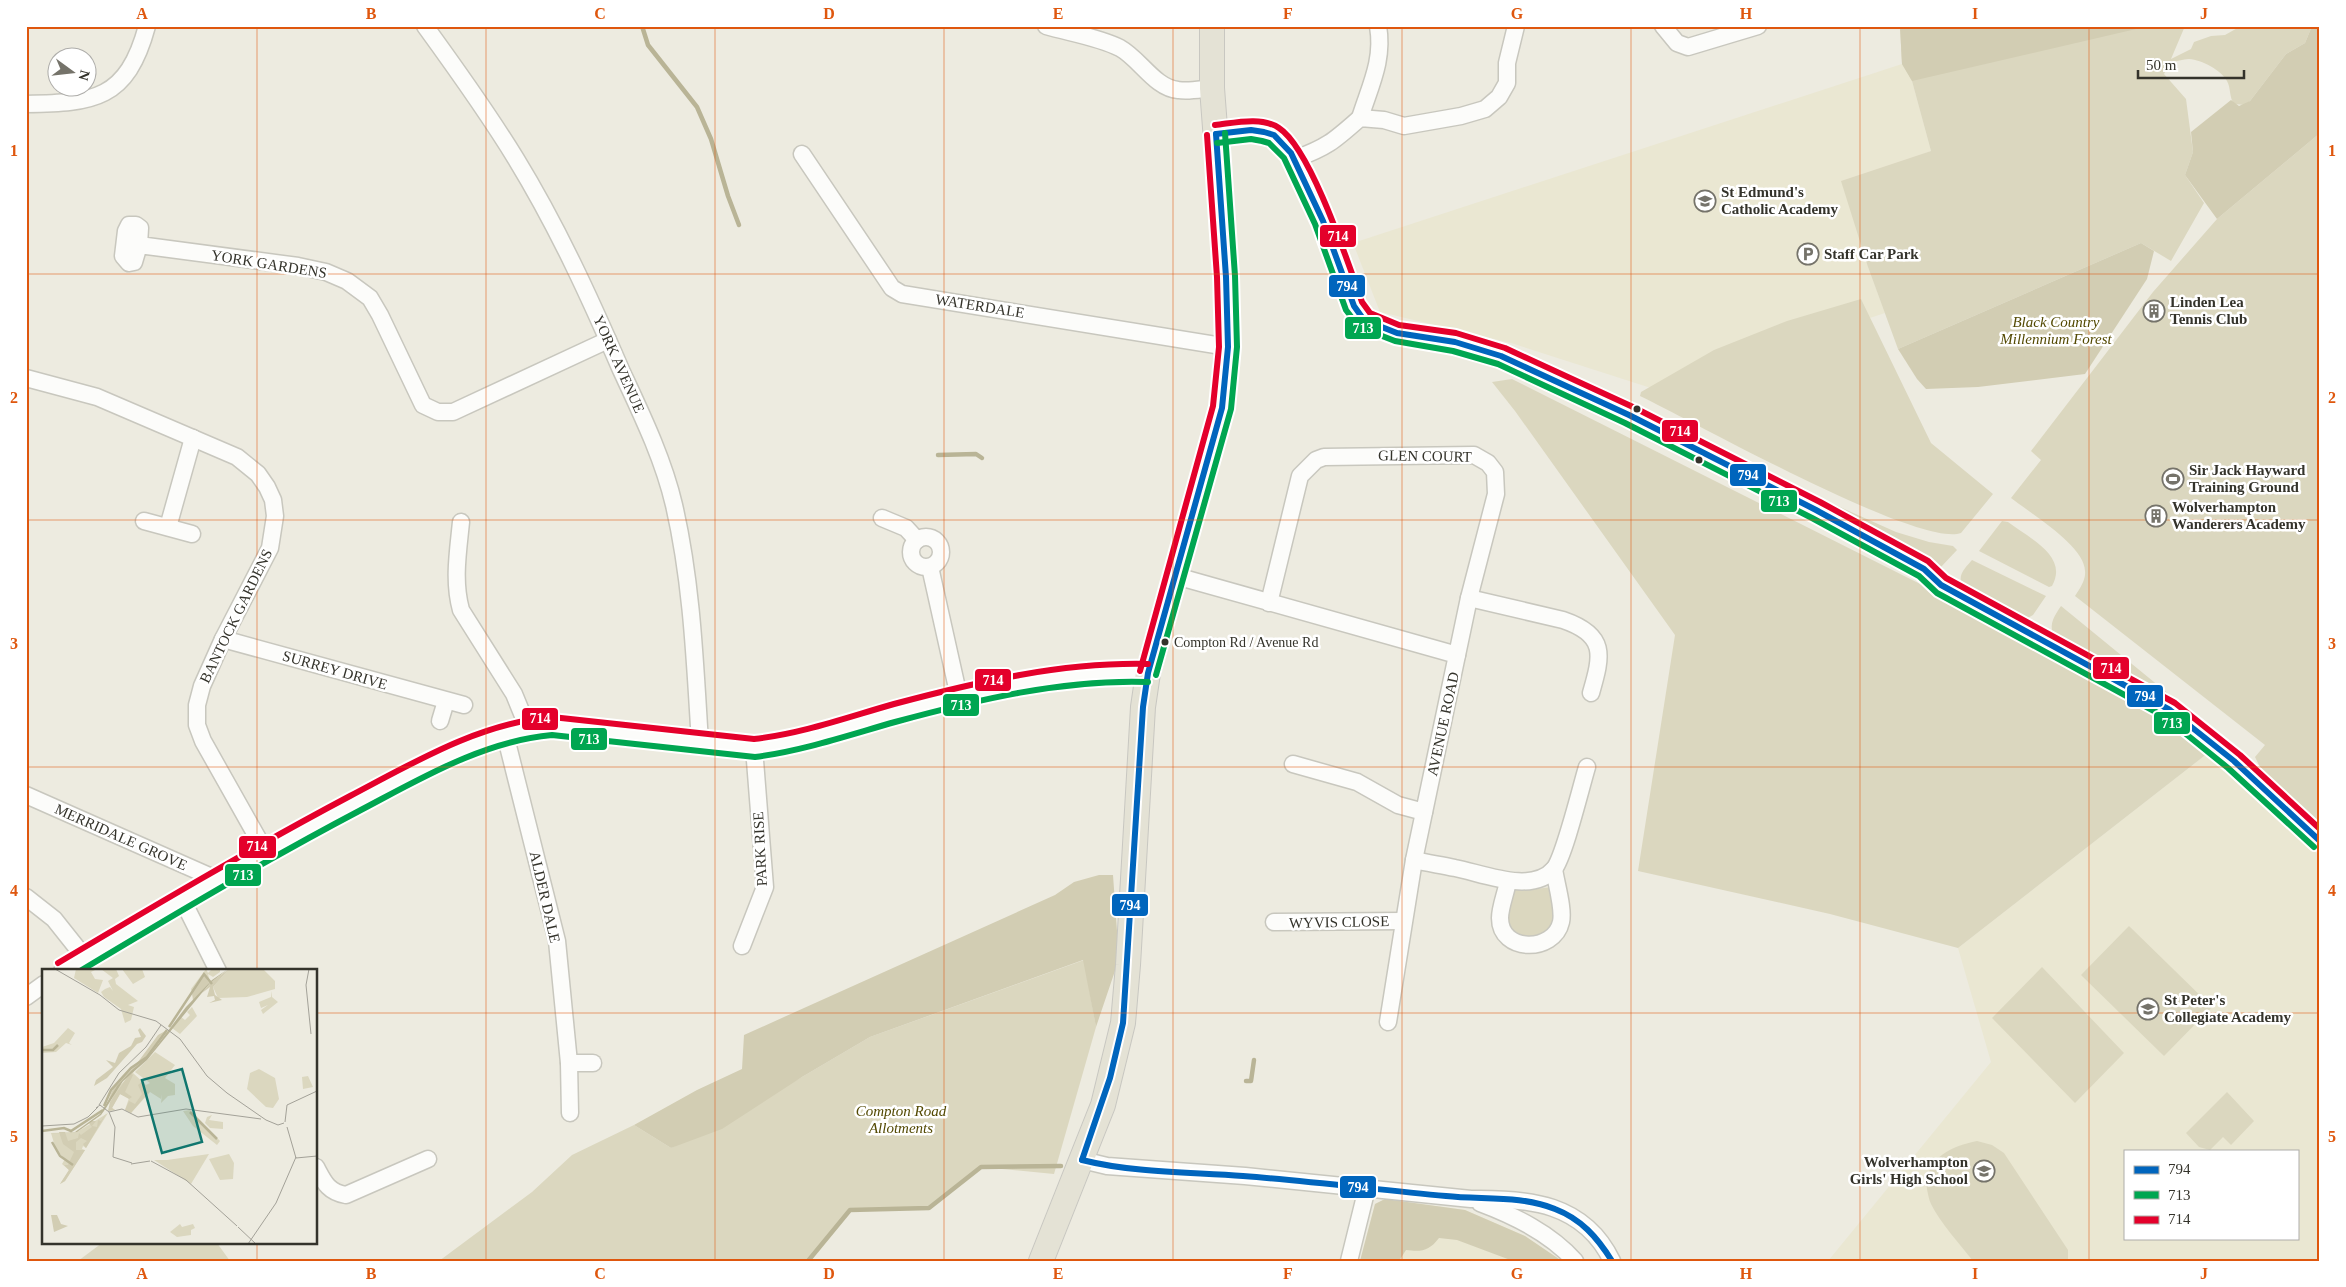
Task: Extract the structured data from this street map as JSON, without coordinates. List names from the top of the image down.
{
  "streets": {
    "street": [
      "YORK GARDENS",
      "WATERDALE",
      "YORK AVENUE",
      "GLEN COURT",
      "BANTOCK GARDENS",
      "SURREY DRIVE",
      "AVENUE ROAD",
      "MERRIDALE GROVE",
      "PARK RISE",
      "ALDER DALE",
      "WYVIS CLOSE"
    ]
  },
  "crossings": [
    ["YORK GARDENS", "YORK AVENUE"],
    ["GLEN COURT", "AVENUE ROAD"],
    ["BANTOCK GARDENS", "SURREY DRIVE"],
    ["AVENUE ROAD", "WYVIS CLOSE"]
  ],
  "parks": ["Black Country Millennium Forest", "Compton Road Allotments"],
  "places": {
    "school or university": ["St Edmund's Catholic Academy", "St Peter's Collegiate Academy", "Wolverhampton Girls' High School"],
    "parking": ["Staff Car Park"],
    "building": ["Linden Lea Tennis Club", "Wolverhampton Wanderers Academy"],
    "sports": ["Sir Jack Hayward Training Ground"],
    "other": ["Compton Rd / Avenue Rd"]
  },
  "lines": ["transit line 714", "transit line 794", "transit line 713"],
  "legend": ["794", "713", "714"],
  "scale_bar": "50 m",
  "north": "right",
  "grid": {
    "columns": [
      "A",
      "B",
      "C",
      "D",
      "E",
      "F",
      "G",
      "H",
      "I",
      "J"
    ],
    "rows": [
      "1",
      "2",
      "3",
      "4",
      "5"
    ]
  }
}
